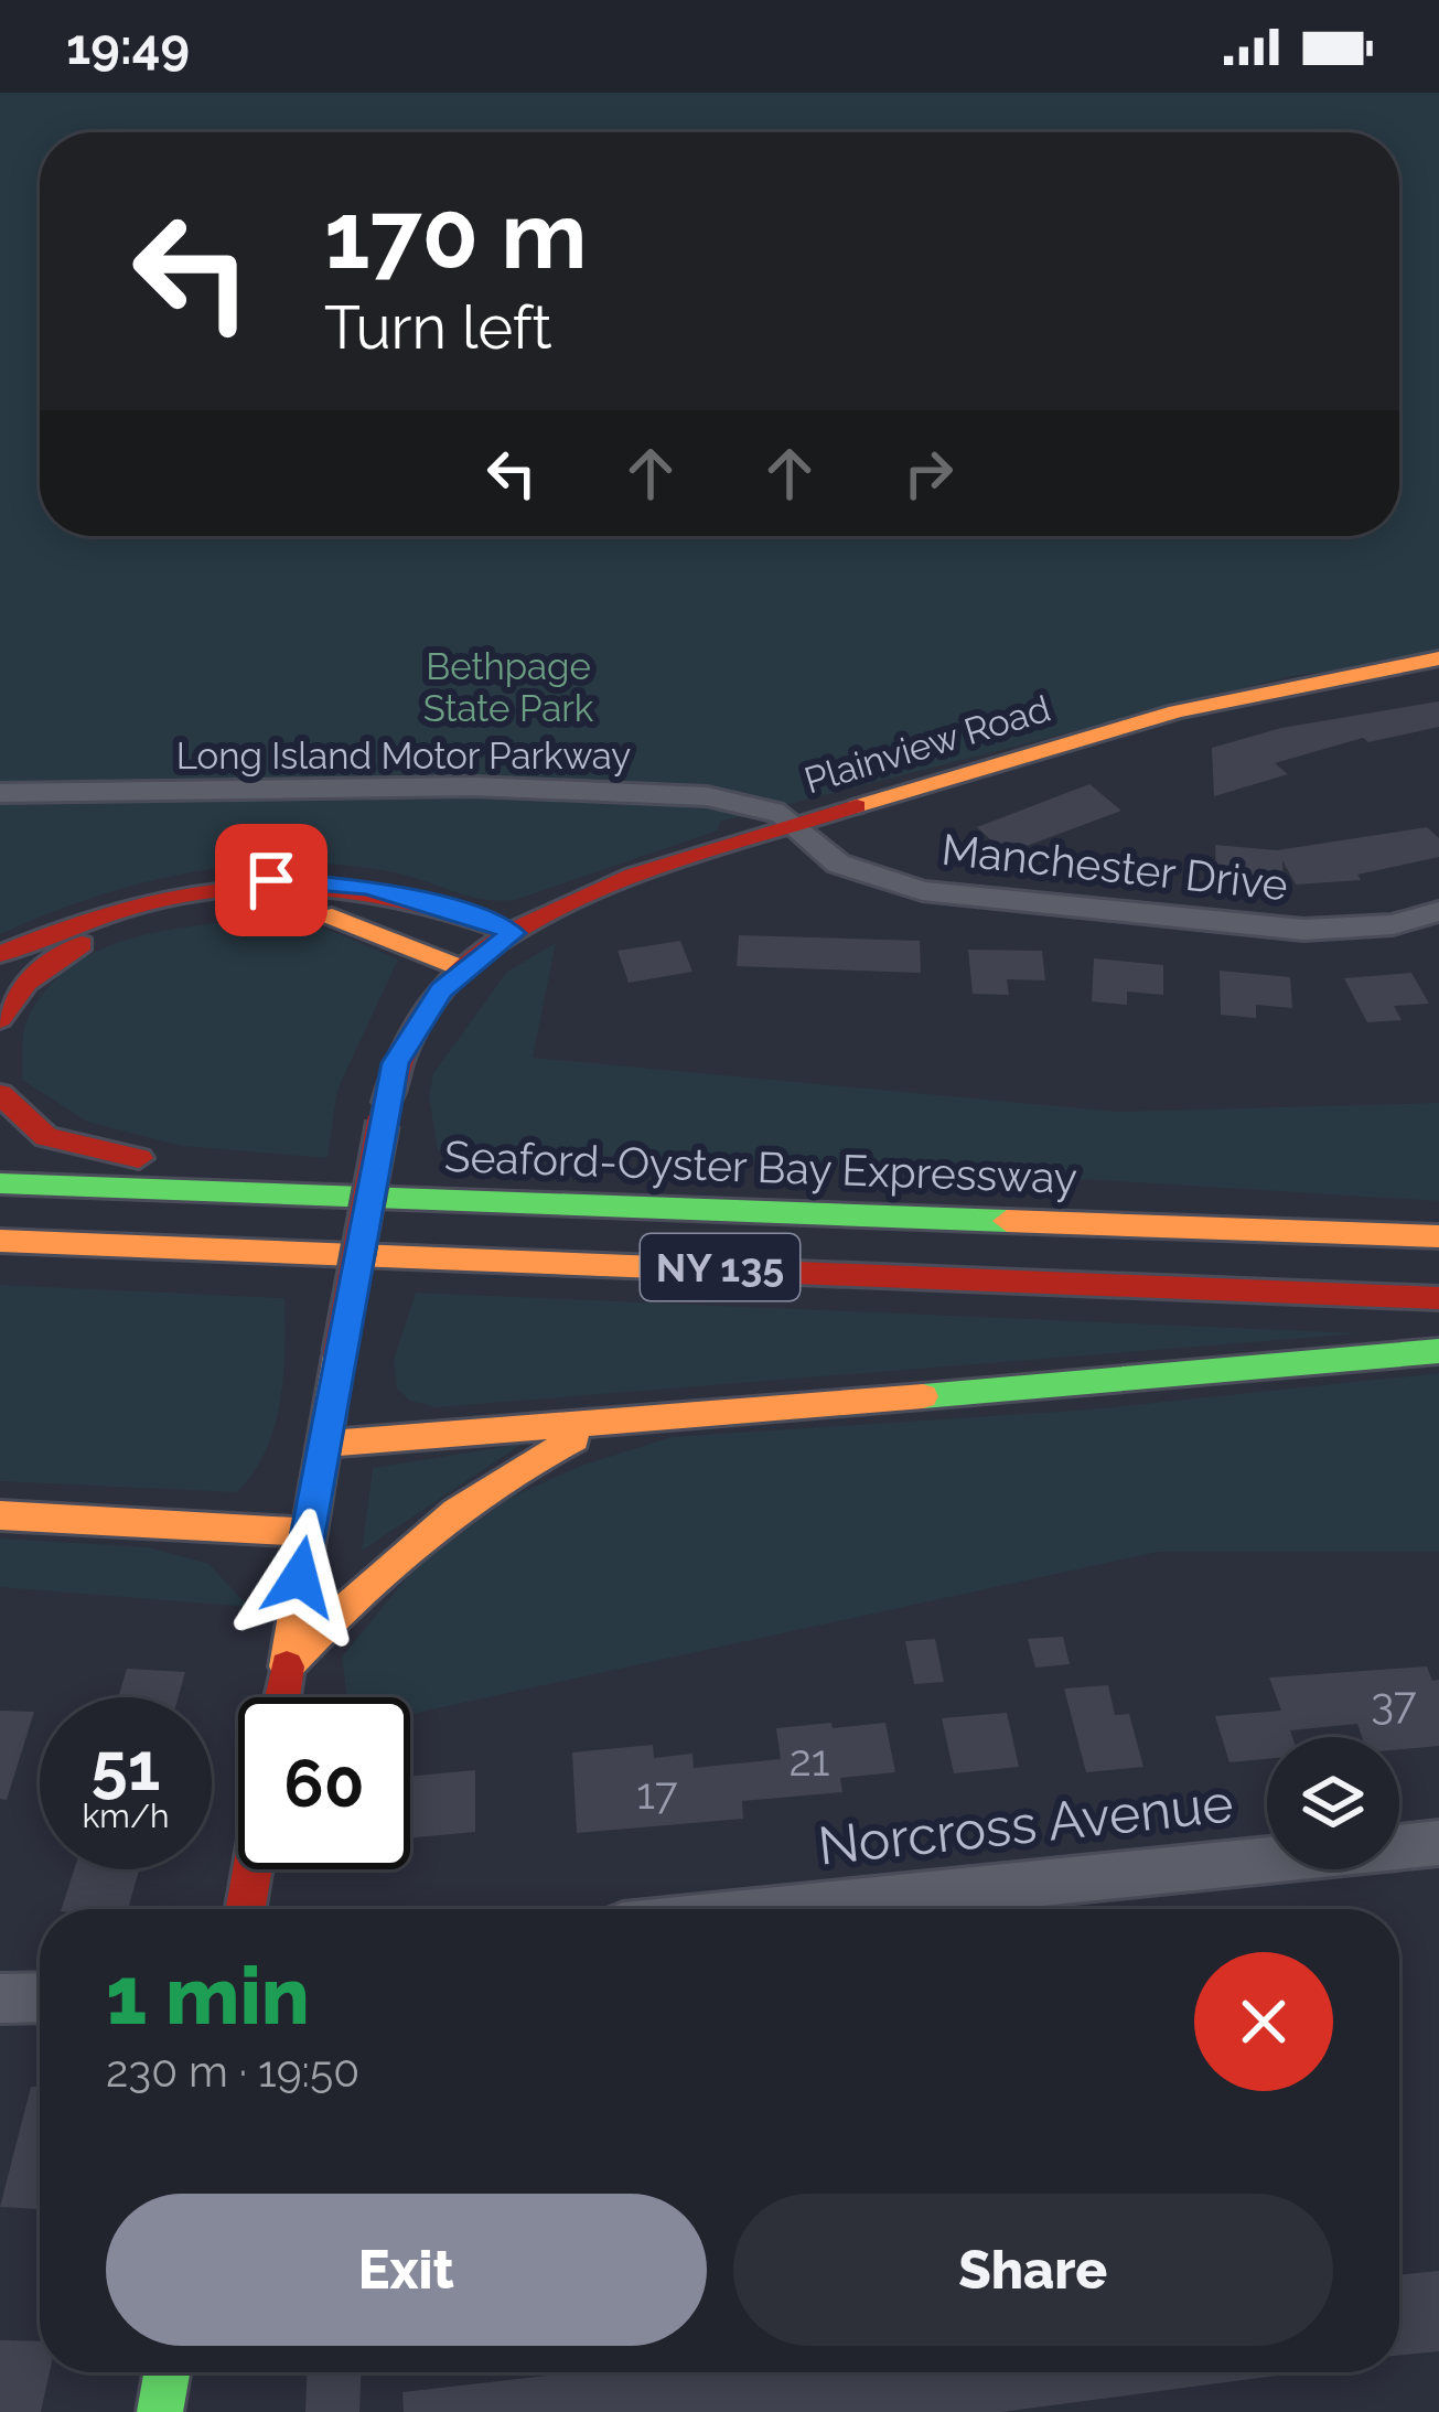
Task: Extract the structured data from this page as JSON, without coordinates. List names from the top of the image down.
{
  "streets": {
    "main road": ["Plainview Road", "Seaford-Oyster Bay Expressway", "NY 135"],
    "street": ["Long Island Motor Parkway", "Manchester Drive", "Norcross Avenue"]
  },
  "crossings": [
    ["Plainview Road", "Long Island Motor Parkway"],
    ["Plainview Road", "Manchester Drive"],
    ["Long Island Motor Parkway", "Manchester Drive"]
  ],
  "parks": ["Bethpage State Park"],
  "house_numbers": ["37", "21", "17"],
  "page": {
    "status": "19:49",
    "turn": ["170 m", "Turn left"],
    "speed": "51 km/h",
    "limit": "60",
    "heading": ["1 min", "230 m · 19:50"],
    "buttons": ["Exit", "Share"]
  }
}
